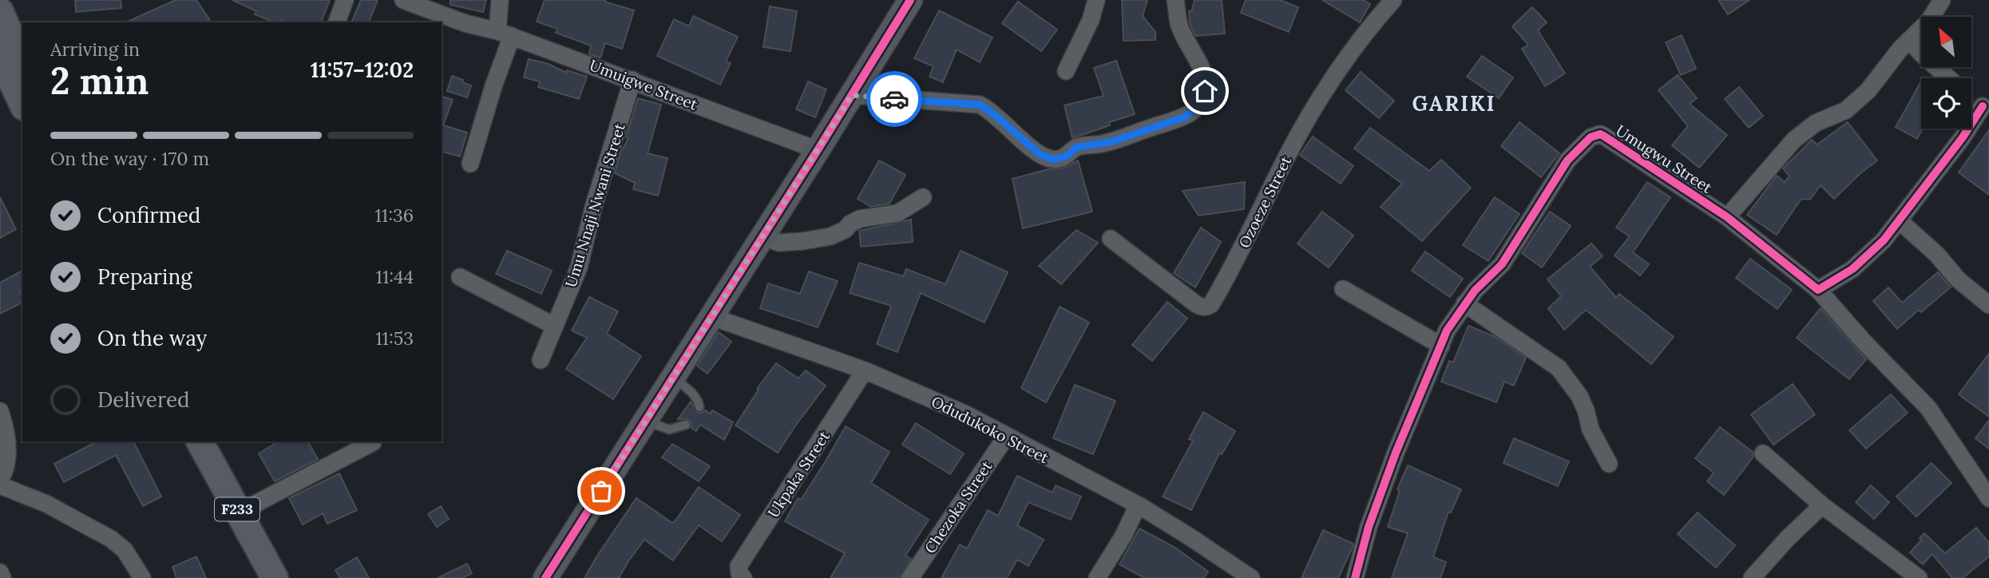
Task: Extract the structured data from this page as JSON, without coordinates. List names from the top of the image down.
{
  "streets": {
    "main road": ["F233"],
    "street": [
      "Umuigwe Street",
      "Umugwu Street",
      "Ozoeze Street",
      "Umu Nnaji Nwani Street",
      "Odudukoko Street",
      "Ukpaka Street",
      "Chezoka Street"
    ]
  },
  "crossings": [
    ["Umuigwe Street", "Umu Nnaji Nwani Street"],
    ["Odudukoko Street", "Ukpaka Street"],
    ["Odudukoko Street", "Chezoka Street"]
  ],
  "districts": ["GARIKI"],
  "north": "top left",
  "page": {
    "heading": ["2 min", "Arriving in", "11:57–12:02"],
    "bar": "On the way · 170 m",
    "list": [
      ["Confirmed", "11:36"],
      ["Preparing", "11:44"],
      ["On the way", "11:53"],
      "Delivered"
    ]
  }
}
